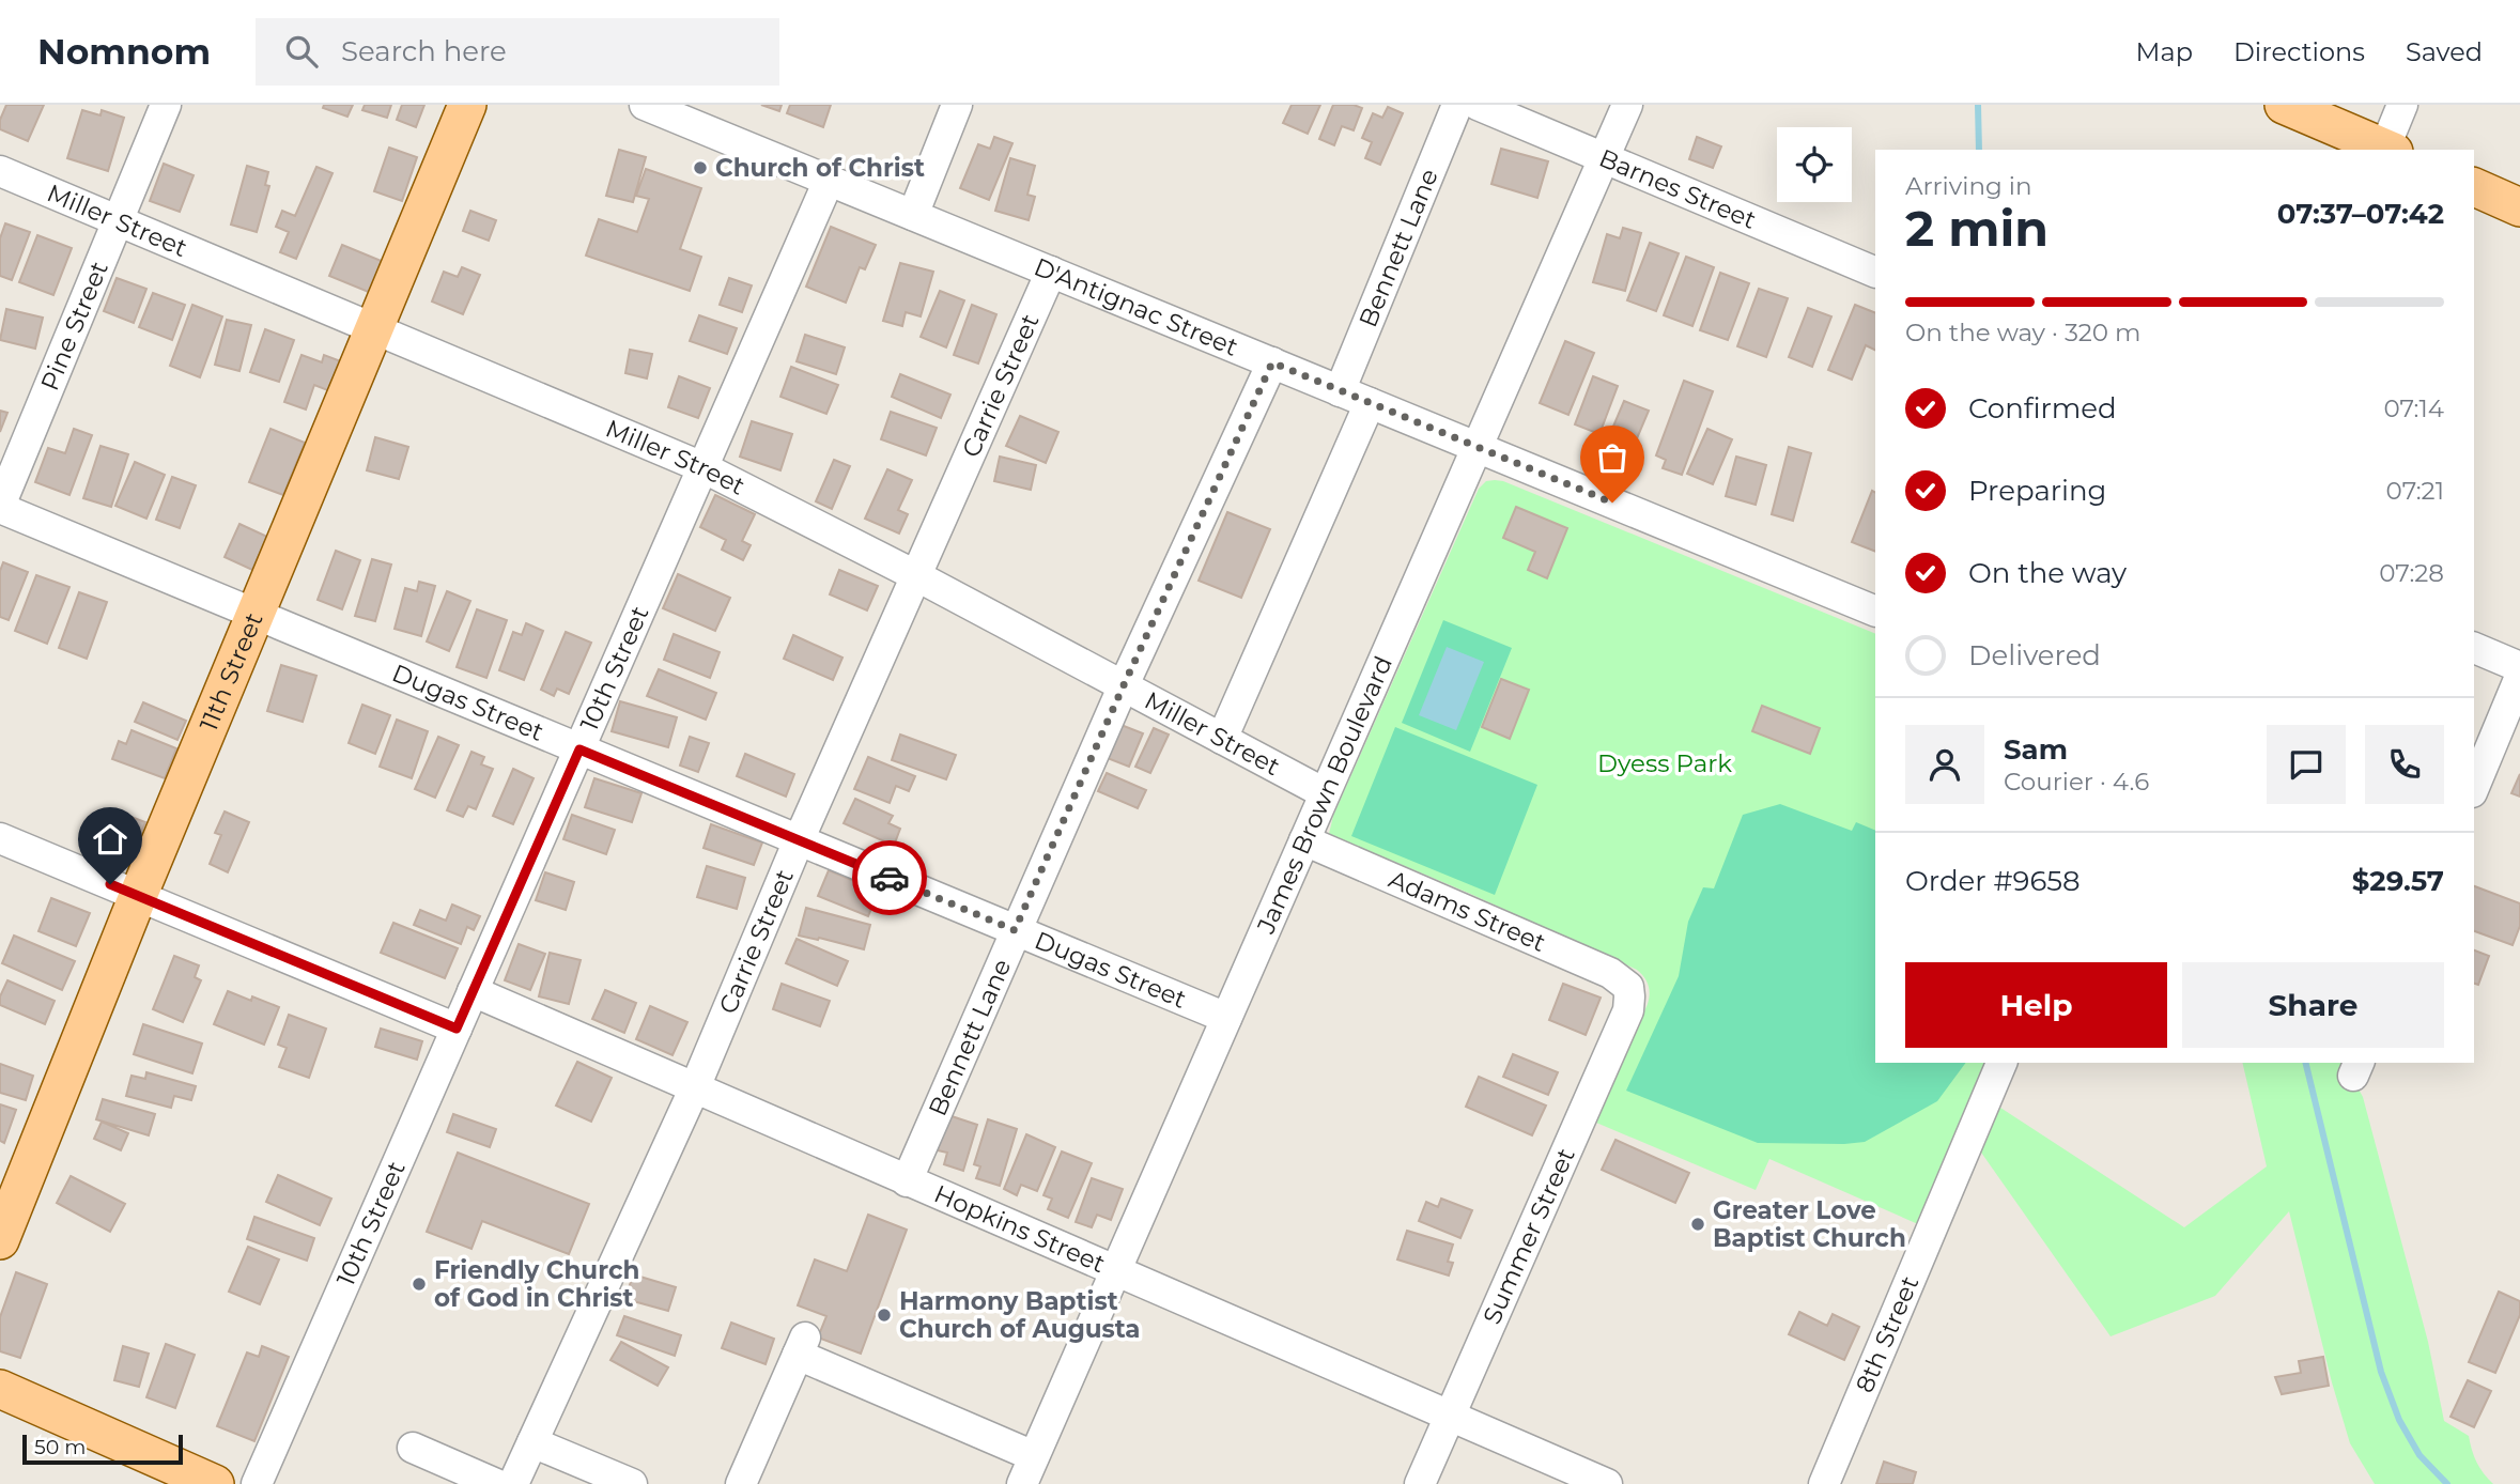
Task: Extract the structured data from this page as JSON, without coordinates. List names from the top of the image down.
{
  "streets": {
    "main road": ["11th Street"],
    "street": [
      "Barnes Street",
      "Miller Street",
      "Bennett Lane",
      "D'Antignac Street",
      "Pine Street",
      "Carrie Street",
      "10th Street",
      "Dugas Street",
      "James Brown Boulevard",
      "Adams Street",
      "Hopkins Street",
      "Summer Street",
      "8th Street"
    ]
  },
  "crossings": [
    ["Barnes Street", "James Brown Boulevard"],
    ["Miller Street", "Bennett Lane"],
    ["Miller Street", "Pine Street"],
    ["Miller Street", "Carrie Street"],
    ["Miller Street", "10th Street"],
    ["Miller Street", "11th Street"],
    ["Miller Street", "James Brown Boulevard"],
    ["Bennett Lane", "D'Antignac Street"],
    ["Bennett Lane", "Dugas Street"],
    ["Bennett Lane", "Hopkins Street"],
    ["D'Antignac Street", "Carrie Street"],
    ["D'Antignac Street", "10th Street"],
    ["D'Antignac Street", "James Brown Boulevard"],
    ["Pine Street", "Dugas Street"],
    ["Carrie Street", "Dugas Street"],
    ["Carrie Street", "Hopkins Street"],
    ["10th Street", "Dugas Street"],
    ["10th Street", "Hopkins Street"],
    ["11th Street", "Dugas Street"],
    ["Dugas Street", "James Brown Boulevard"],
    ["James Brown Boulevard", "Adams Street"],
    ["James Brown Boulevard", "Hopkins Street"],
    ["Adams Street", "Summer Street"],
    ["Hopkins Street", "Summer Street"]
  ],
  "parks": ["Dyess Park"],
  "places": [
    "Church of Christ",
    "Greater Love Baptist Church",
    "Friendly Church of God in Christ",
    "Harmony Baptist Church of Augusta"
  ],
  "scale_bar": "50 m",
  "page": {
    "header": "Nomnom",
    "search": "Search here",
    "nav": ["Map", "Directions", "Saved"],
    "heading": ["2 min", "Arriving in", "07:37–07:42"],
    "panel": [
      "Sam",
      "Courier · 4.6",
      "Order #9658",
      "$29.57"
    ],
    "bar": "On the way · 320 m",
    "list": [
      ["Confirmed", "07:14"],
      ["Preparing", "07:21"],
      ["On the way", "07:28"],
      "Delivered"
    ],
    "buttons": ["Help", "Share"],
    "scale": "50 m"
  }
}
